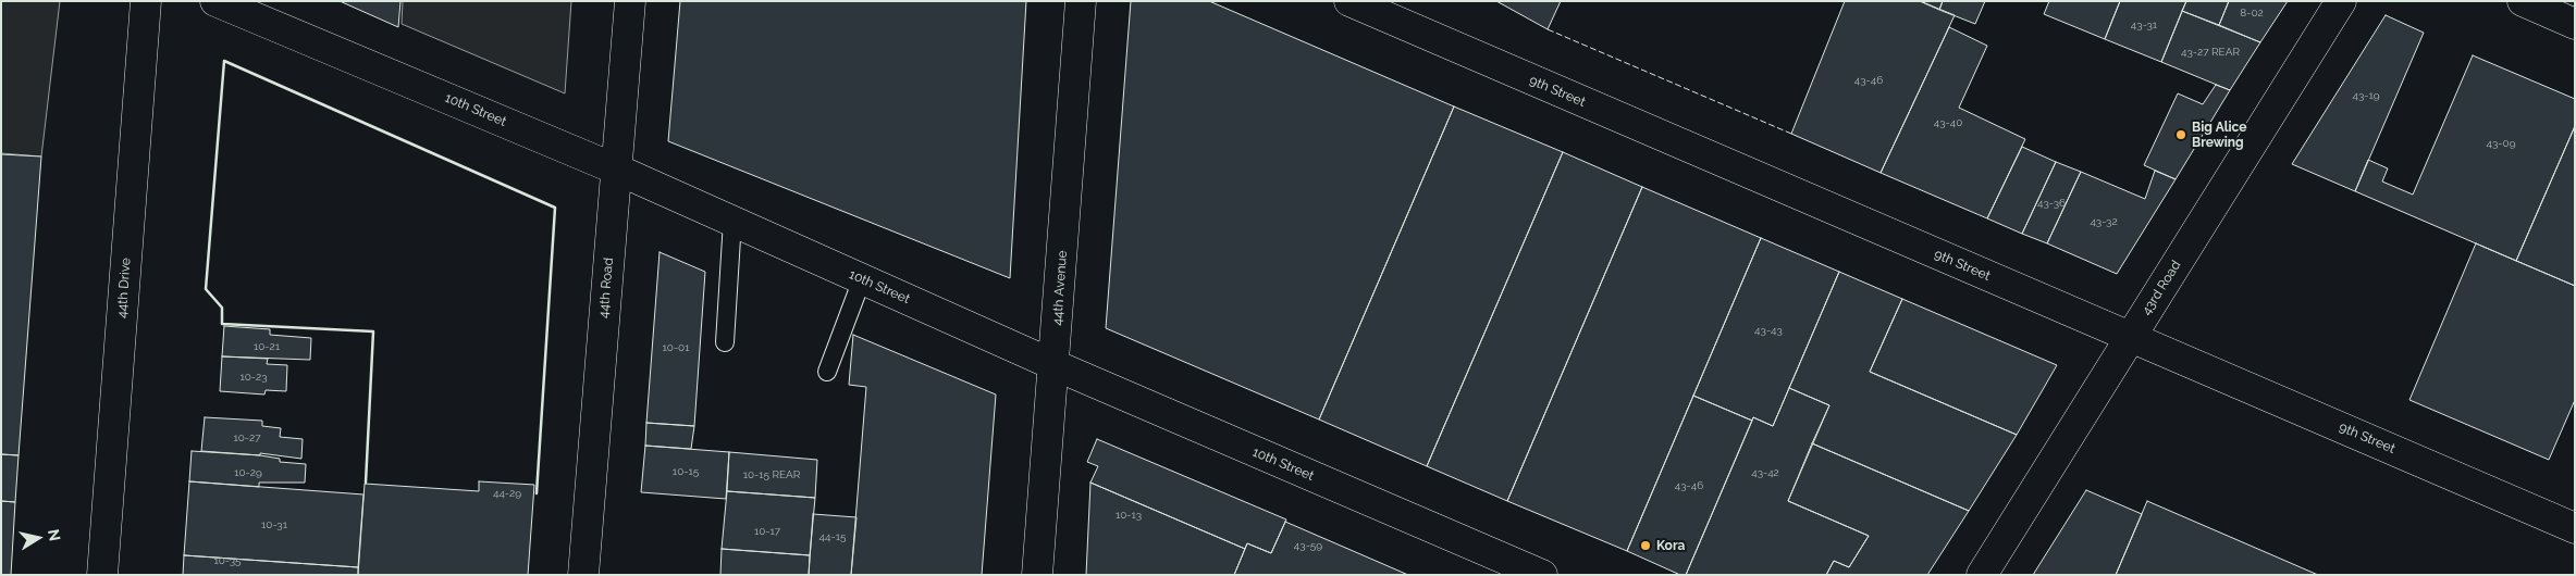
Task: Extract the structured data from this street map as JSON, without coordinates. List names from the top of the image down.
{
  "streets": {
    "street": [
      "9th Street",
      "10th Street",
      "44th Drive",
      "44th Road",
      "44th Avenue",
      "43rd Road"
    ]
  },
  "crossings": [
    ["9th Street", "43rd Road"],
    ["10th Street", "44th Road"],
    ["10th Street", "44th Avenue"]
  ],
  "places": ["Big Alice Brewing", "Kora"],
  "house_numbers": [
    "8-02",
    "43-31",
    "43-27 REAR",
    "43-46",
    "43-19",
    "43-40",
    "43-09",
    "43-36",
    "43-32",
    "43-43",
    "10-21",
    "10-01",
    "10-23",
    "10-27",
    "10-15",
    "10-29",
    "43-42",
    "10-15 REAR",
    "43-46",
    "44-29",
    "10-13",
    "10-31",
    "10-17",
    "44-15",
    "43-59",
    "10-35"
  ],
  "north": "right"
}
